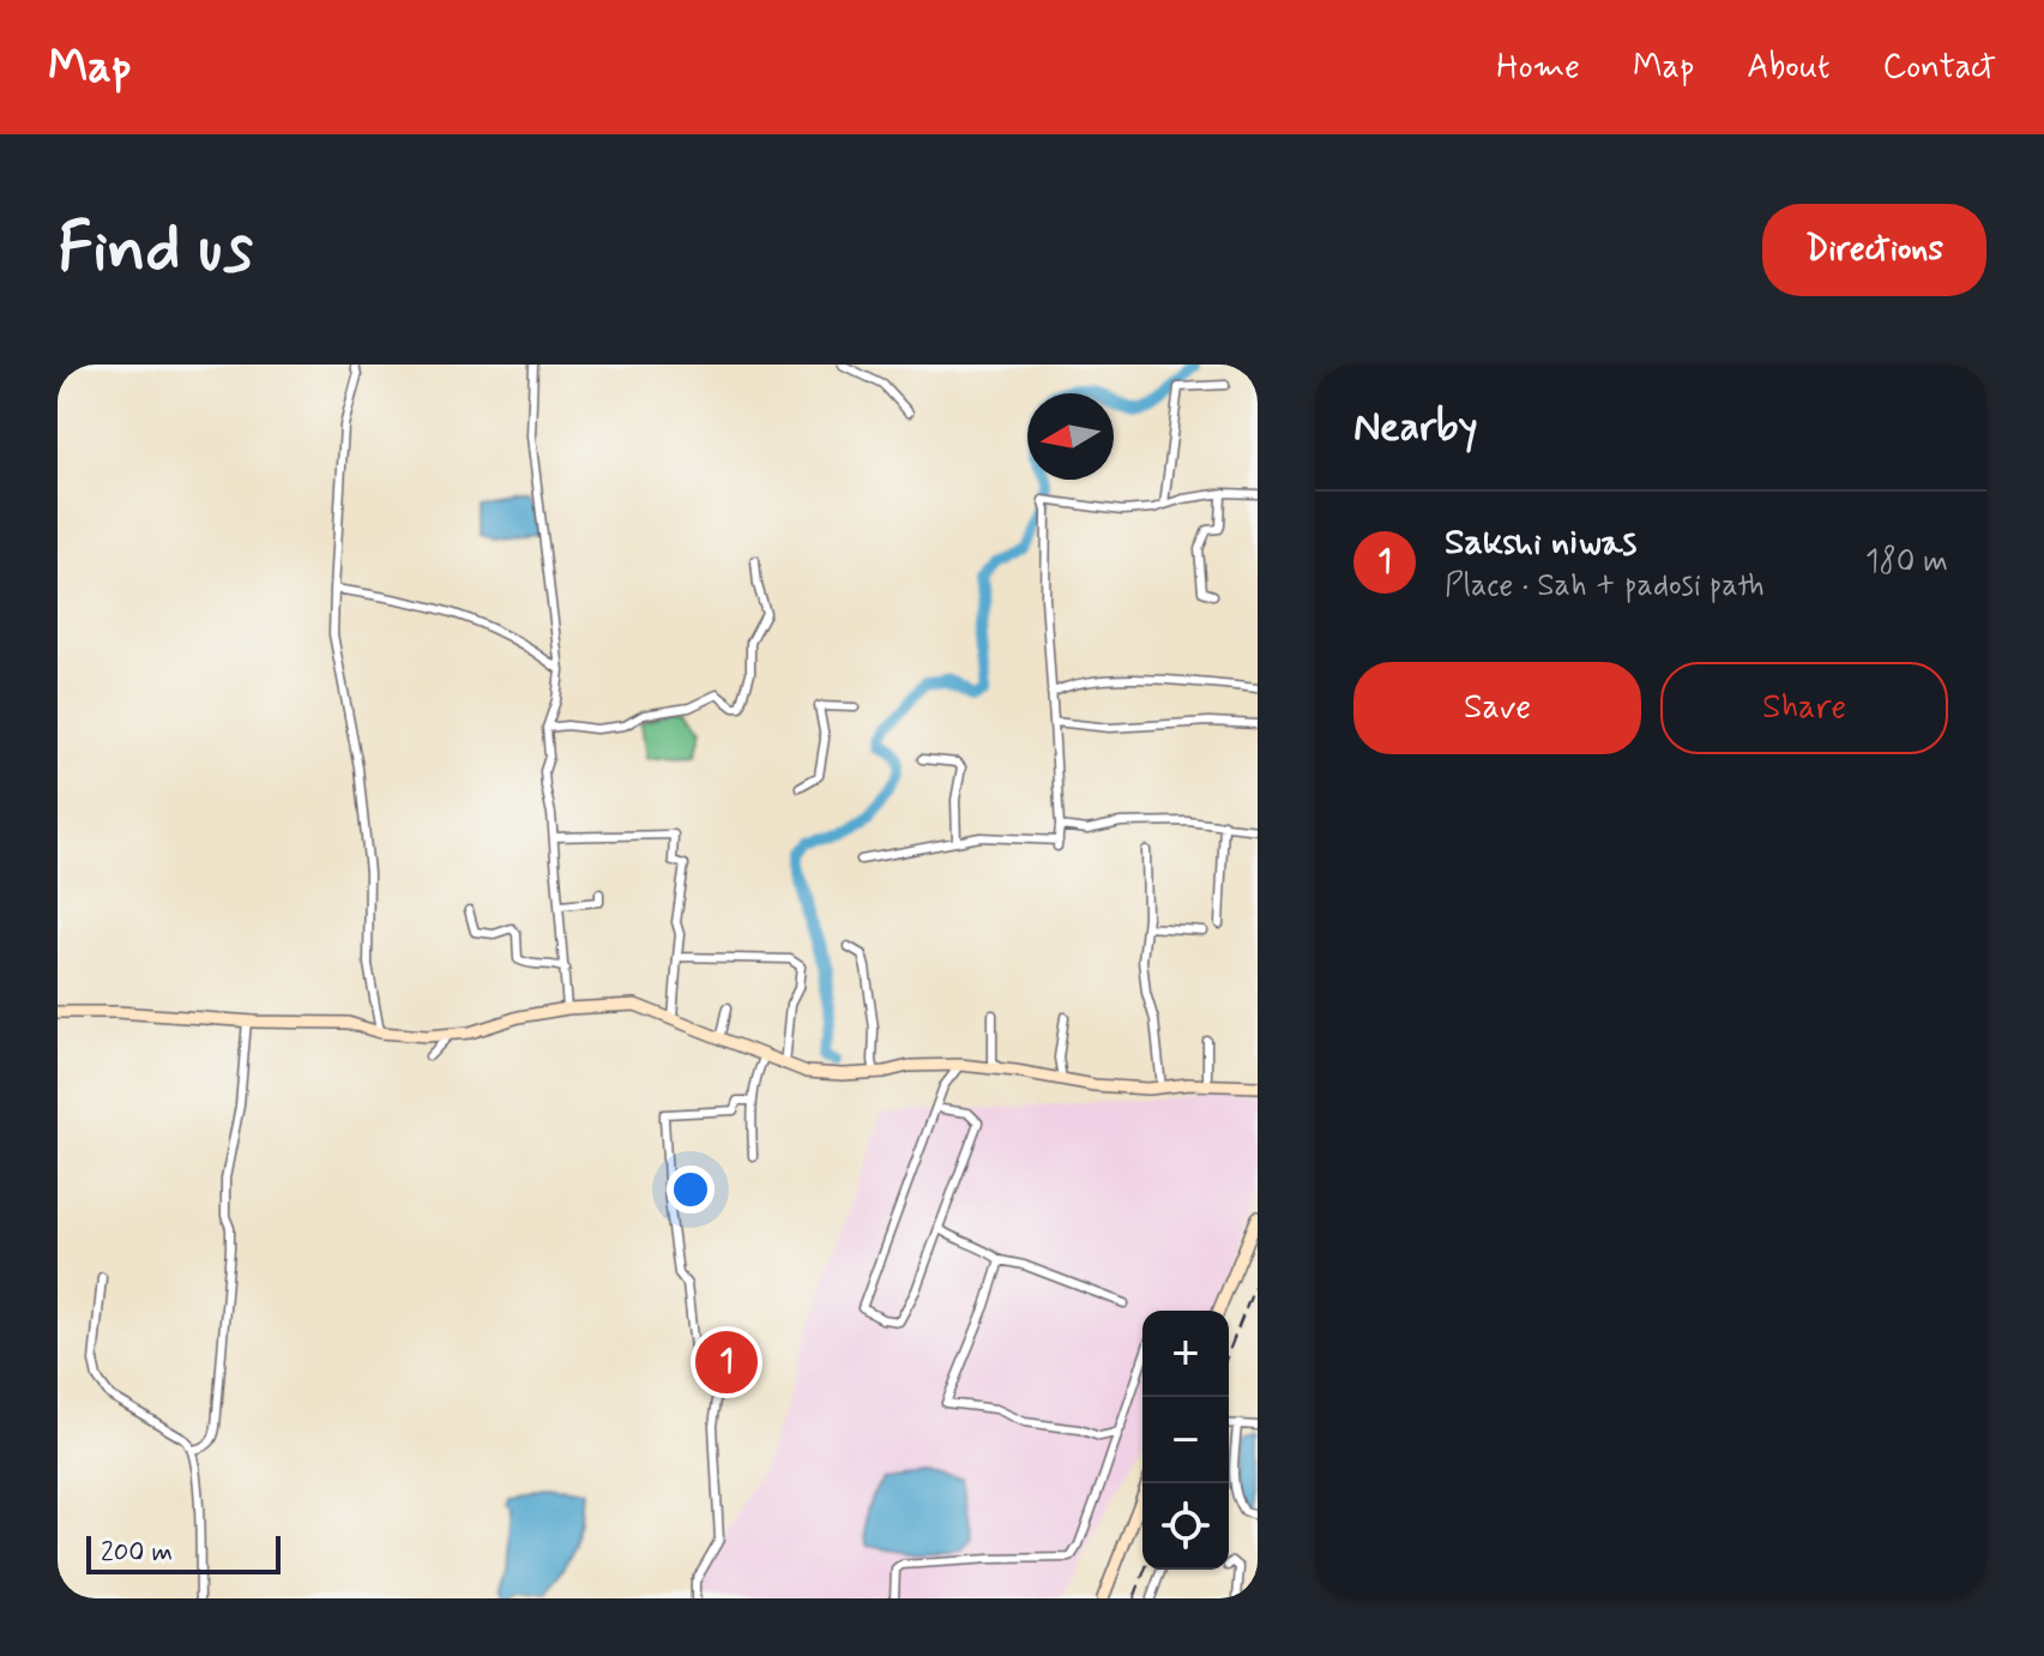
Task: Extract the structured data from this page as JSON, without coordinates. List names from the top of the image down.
{
  "scale_bar": "200 m",
  "north": "left",
  "page": {
    "header": "Map",
    "nav": [
      "Home",
      "Map",
      "About",
      "Contact"
    ],
    "buttons": [
      "Directions",
      ["Save", "Share"]
    ],
    "title": "Find us",
    "heading": "Nearby",
    "list": [
      {
        "mark": "1",
        "name": "Sakshi niwas",
        "note": "Place · Sah + padosi path",
        "value": "180 m"
      }
    ],
    "map_buttons": ["+", "−"],
    "pins": "1",
    "scale": "200 m"
  }
}
